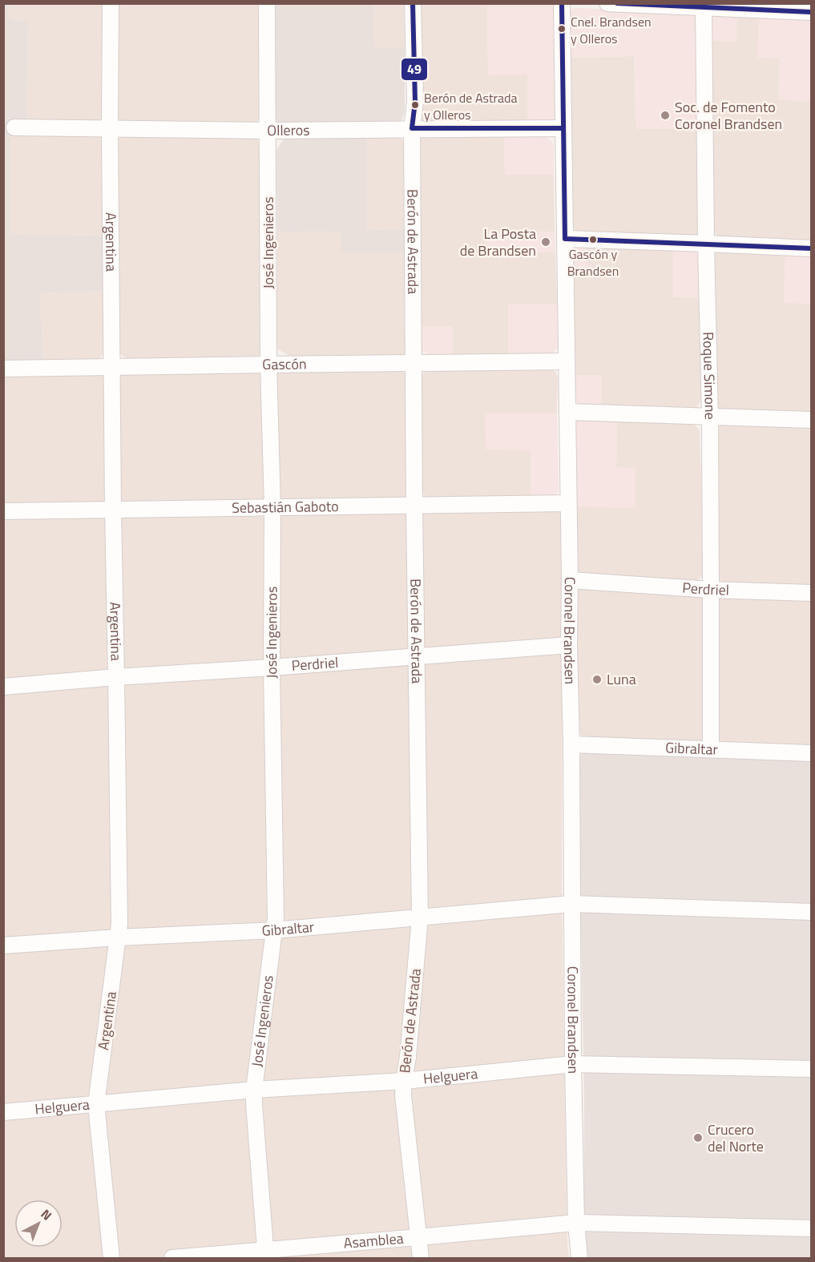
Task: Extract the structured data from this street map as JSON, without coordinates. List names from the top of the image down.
{
  "streets": {
    "street": [
      "Olleros",
      "Berón de Astrada",
      "Argentina",
      "José Ingenieros",
      "Gascón",
      "Roque Simone",
      "Sebastián Gaboto",
      "Perdriel",
      "Coronel Brandsen",
      "Gibraltar",
      "Helguera",
      "Asamblea"
    ]
  },
  "crossings": [
    ["Olleros", "Berón de Astrada"],
    ["Olleros", "Argentina"],
    ["Olleros", "José Ingenieros"],
    ["Olleros", "Coronel Brandsen"],
    ["Berón de Astrada", "Gascón"],
    ["Berón de Astrada", "Sebastián Gaboto"],
    ["Berón de Astrada", "Perdriel"],
    ["Berón de Astrada", "Gibraltar"],
    ["Berón de Astrada", "Helguera"],
    ["Berón de Astrada", "Asamblea"],
    ["Argentina", "Gascón"],
    ["Argentina", "Sebastián Gaboto"],
    ["Argentina", "Perdriel"],
    ["Argentina", "Gibraltar"],
    ["Argentina", "Helguera"],
    ["José Ingenieros", "Gascón"],
    ["José Ingenieros", "Sebastián Gaboto"],
    ["José Ingenieros", "Perdriel"],
    ["José Ingenieros", "Gibraltar"],
    ["José Ingenieros", "Helguera"],
    ["José Ingenieros", "Asamblea"],
    ["Gascón", "Coronel Brandsen"],
    ["Roque Simone", "Perdriel"],
    ["Roque Simone", "Gibraltar"],
    ["Sebastián Gaboto", "Coronel Brandsen"],
    ["Perdriel", "Coronel Brandsen"],
    ["Coronel Brandsen", "Gibraltar"],
    ["Coronel Brandsen", "Helguera"],
    ["Coronel Brandsen", "Asamblea"]
  ],
  "places": [
    "Cnel. Brandsen y Olleros",
    "Berón de Astrada y Olleros",
    "Soc. de Fomento Coronel Brandsen",
    "Gascón y Brandsen",
    "La Posta de Brandsen",
    "Luna",
    "Crucero del Norte"
  ],
  "lines": ["transit line 49"],
  "north": "top right"
}
